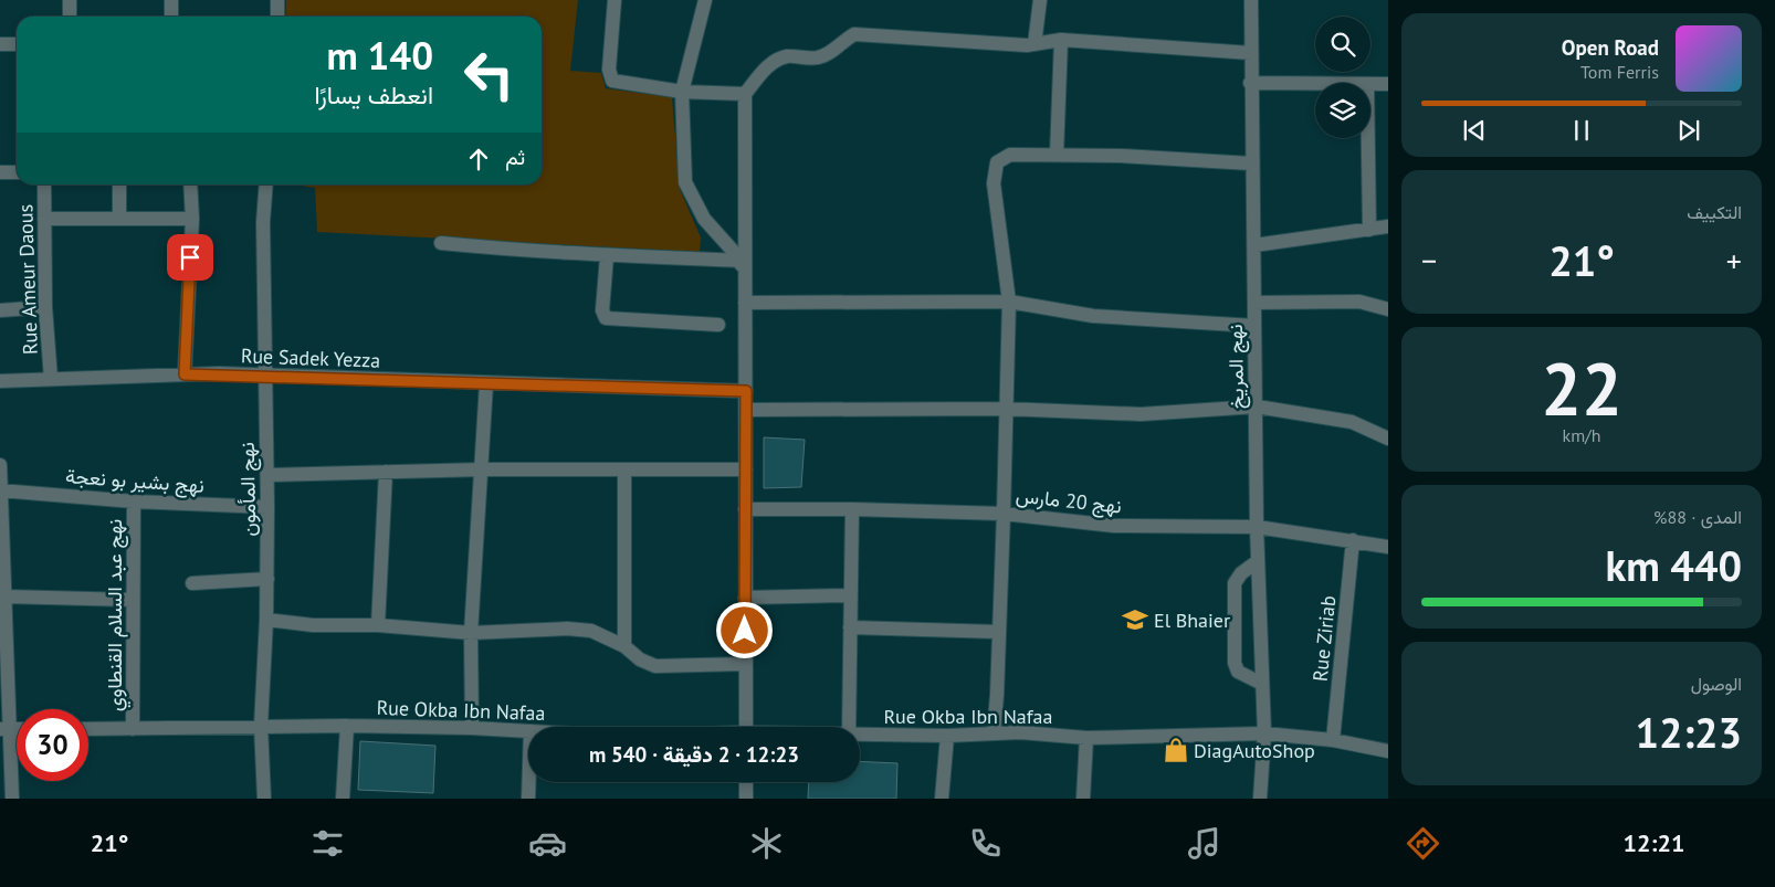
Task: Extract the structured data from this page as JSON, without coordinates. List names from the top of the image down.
{
  "streets": {
    "street": [
      "Rue Ameur Daous",
      "Rue Sadek Yezza",
      "نهج المريخ",
      "نهج بشير بو نعجة",
      "نهج المأمون",
      "نهج 20 مارس",
      "نهج عبد السلام القنطاوي",
      "Rue Ziriab",
      "Rue Okba Ibn Nafaa"
    ]
  },
  "crossings": [
    ["Rue Ameur Daous", "Rue Sadek Yezza"],
    ["Rue Sadek Yezza", "نهج المأمون"],
    ["نهج المريخ", "نهج 20 مارس"],
    ["نهج المريخ", "Rue Okba Ibn Nafaa"],
    ["نهج بشير بو نعجة", "نهج المأمون"],
    ["نهج بشير بو نعجة", "نهج عبد السلام القنطاوي"],
    ["نهج المأمون", "Rue Okba Ibn Nafaa"],
    ["نهج 20 مارس", "Rue Ziriab"],
    ["نهج عبد السلام القنطاوي", "Rue Okba Ibn Nafaa"],
    ["Rue Ziriab", "Rue Okba Ibn Nafaa"]
  ],
  "places": {
    "school or university": ["El Bhaier"],
    "shop": ["DiagAutoShop"]
  },
  "page": {
    "turn": ["140 m", "انعطف يسارًا"],
    "song": ["Open Road", "Tom Ferris"],
    "then": "ثم",
    "tile": [
      "التكييف",
      ["22", "km/h"],
      ["المدى · 88%", "440 km"],
      ["الوصول", "12:23"]
    ],
    "heat": ["−", "21°", "+"],
    "limit": "30",
    "trip": "12:23 · 2 دقيقة · 540 m",
    "tabs": ["12:21", "21°"]
  }
}
